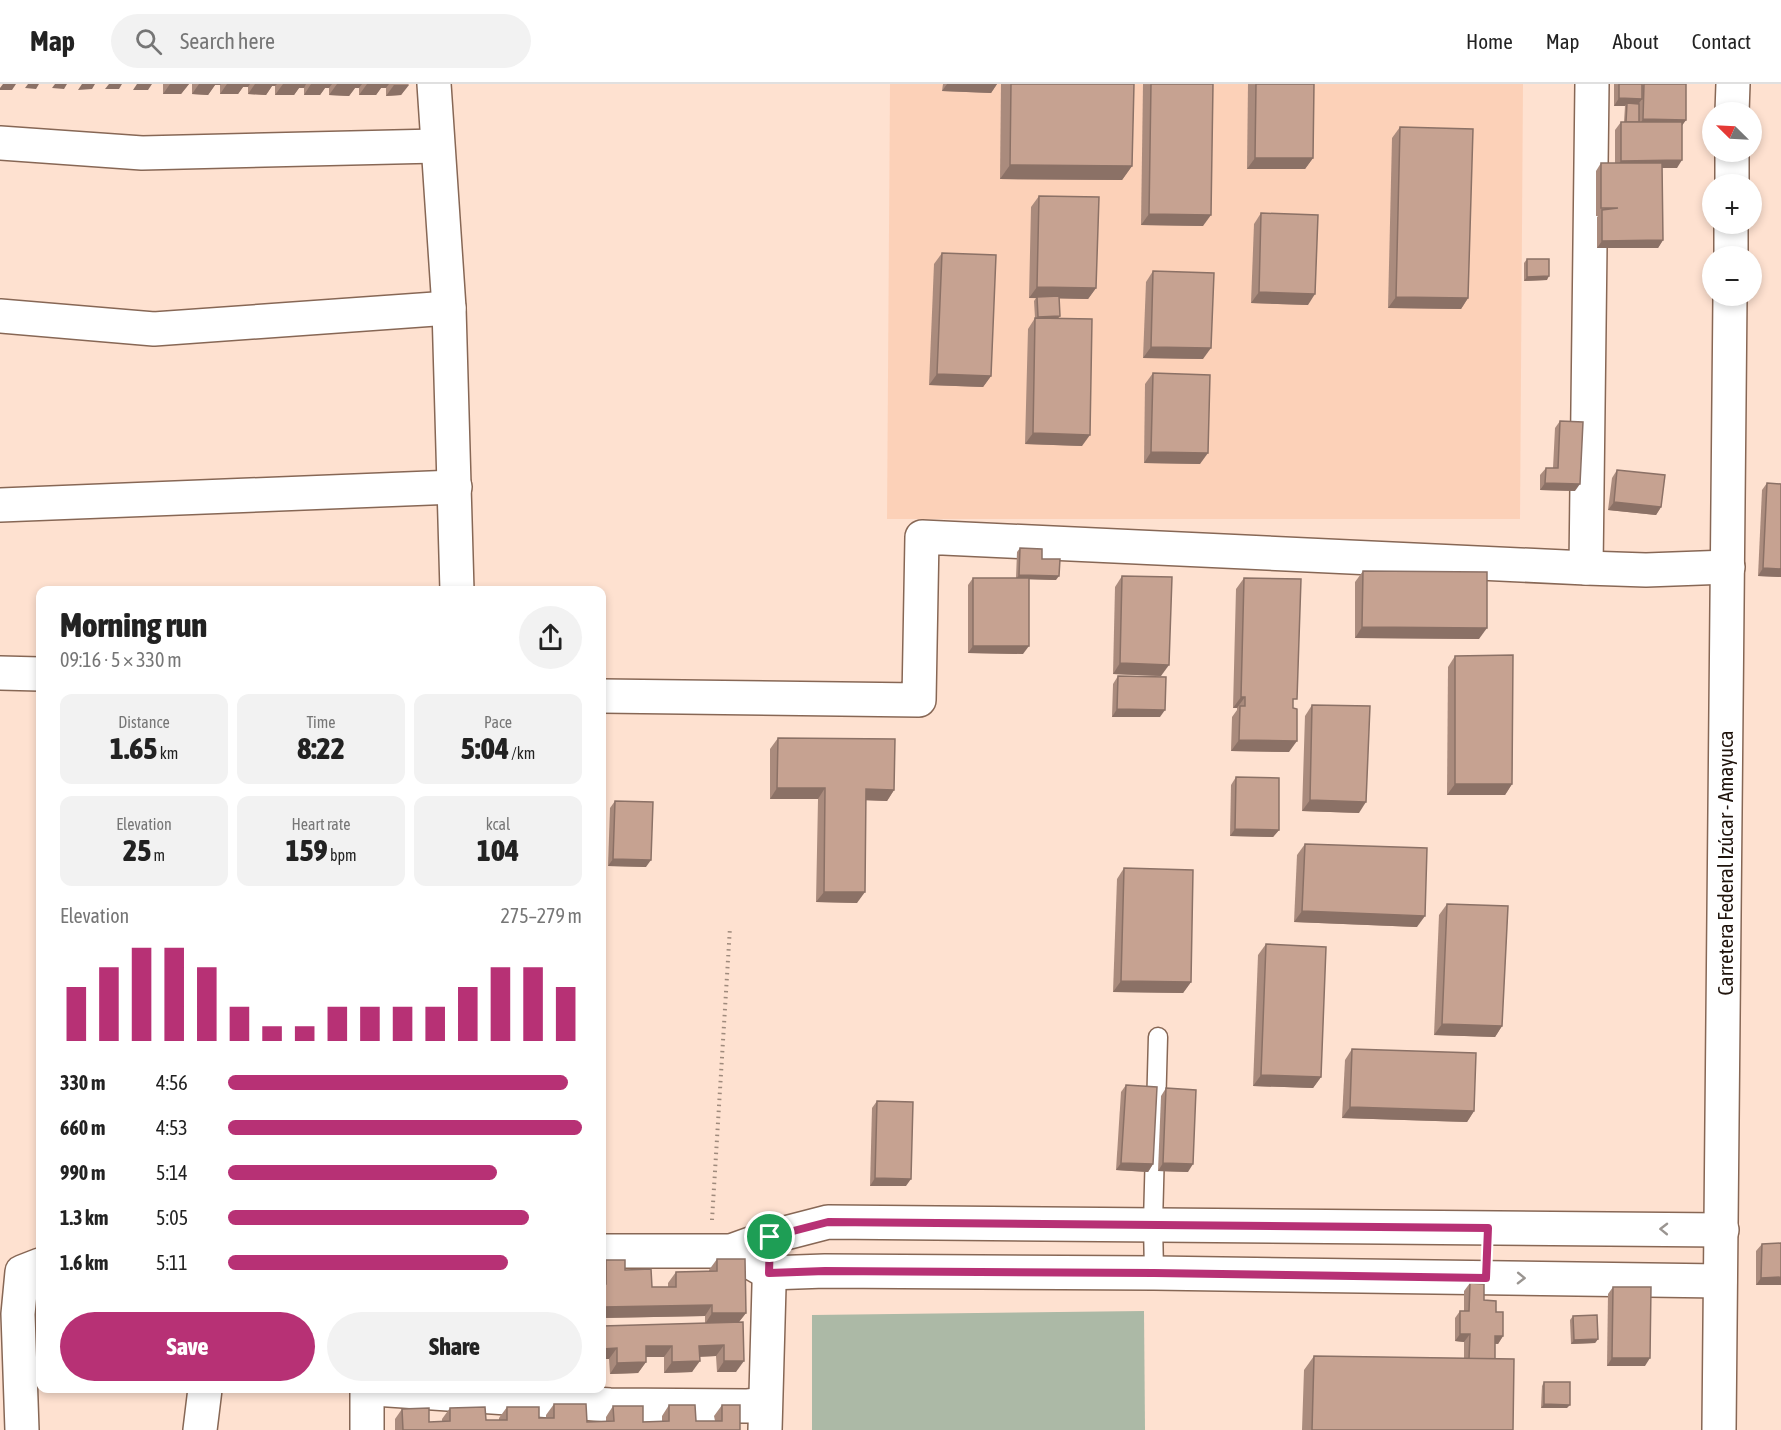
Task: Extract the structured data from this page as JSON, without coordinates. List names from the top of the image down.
{
  "streets": {
    "street": ["Carretera Federal Izúcar - Amayuca"]
  },
  "north": "top left",
  "page": {
    "header": "Map",
    "search": "Search here",
    "nav": [
      "Home",
      "Map",
      "About",
      "Contact"
    ],
    "map_buttons": ["+", "−"],
    "heading": ["Morning run", "09:16 · 5 × 330 m"],
    "stats": [
      ["Distance", "1.65 km"],
      ["Time", "8:22"],
      ["Pace", "5:04 /km"],
      ["Elevation", "25 m"],
      ["Heart rate", "159 bpm"],
      ["kcal", "104"]
    ],
    "chart": ["Elevation", "275–279 m"],
    "list": [
      {
        "name": "330 m",
        "note": "4:56"
      },
      {
        "name": "660 m",
        "note": "4:53"
      },
      {
        "name": "990 m",
        "note": "5:14"
      },
      {
        "name": "1.3 km",
        "note": "5:05"
      },
      {
        "name": "1.6 km",
        "note": "5:11"
      }
    ],
    "buttons": ["Save", "Share"]
  }
}
